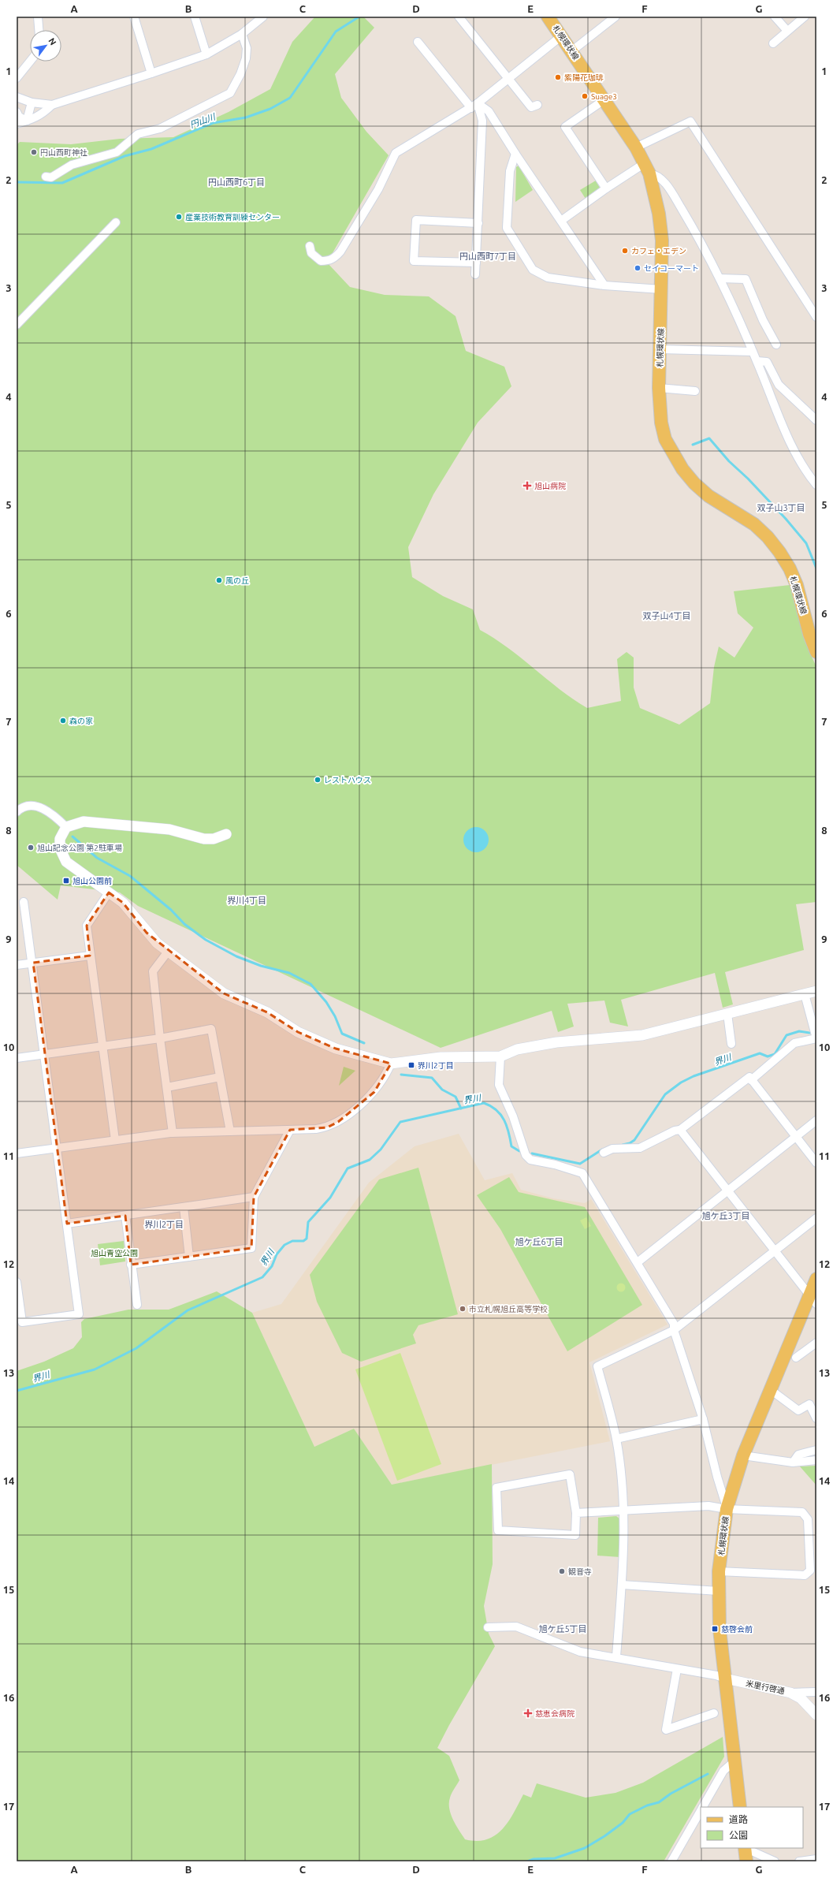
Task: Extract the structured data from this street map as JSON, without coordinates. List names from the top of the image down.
{
  "streets": {
    "main road": ["札幌環状線"],
    "street": ["米里行啓通"]
  },
  "crossings": [
    ["札幌環状線", "米里行啓通"]
  ],
  "districts": [
    "円山西町6丁目",
    "円山西町7丁目",
    "双子山3丁目",
    "双子山4丁目",
    "界川4丁目",
    "旭ケ丘3丁目",
    "界川2丁目",
    "旭ケ丘6丁目",
    "旭ケ丘5丁目"
  ],
  "water": ["円山川", "界川"],
  "parks": ["旭山青空公園"],
  "places": {
    "other": [
      "紫陽花珈琲",
      "Suage3",
      "円山西町神社",
      "産業技術教育訓練センター",
      "カフェ・エデン",
      "セイコーマート",
      "風の丘",
      "森の家",
      "レストハウス",
      "旭山記念公園 第2駐車場",
      "市立札幌旭丘高等学校",
      "観音寺"
    ],
    "health": ["旭山病院", "慈恵会病院"],
    "transit": ["旭山公園前", "界川2丁目", "慈啓会前"]
  },
  "legend": ["道路", "公園"],
  "north": "top right",
  "grid": {
    "columns": [
      "A",
      "B",
      "C",
      "D",
      "E",
      "F",
      "G"
    ],
    "rows": [
      "1",
      "2",
      "3",
      "4",
      "5",
      "6",
      "7",
      "8",
      "9",
      "10",
      "11",
      "12",
      "13",
      "14",
      "15",
      "16",
      "17"
    ]
  }
}
